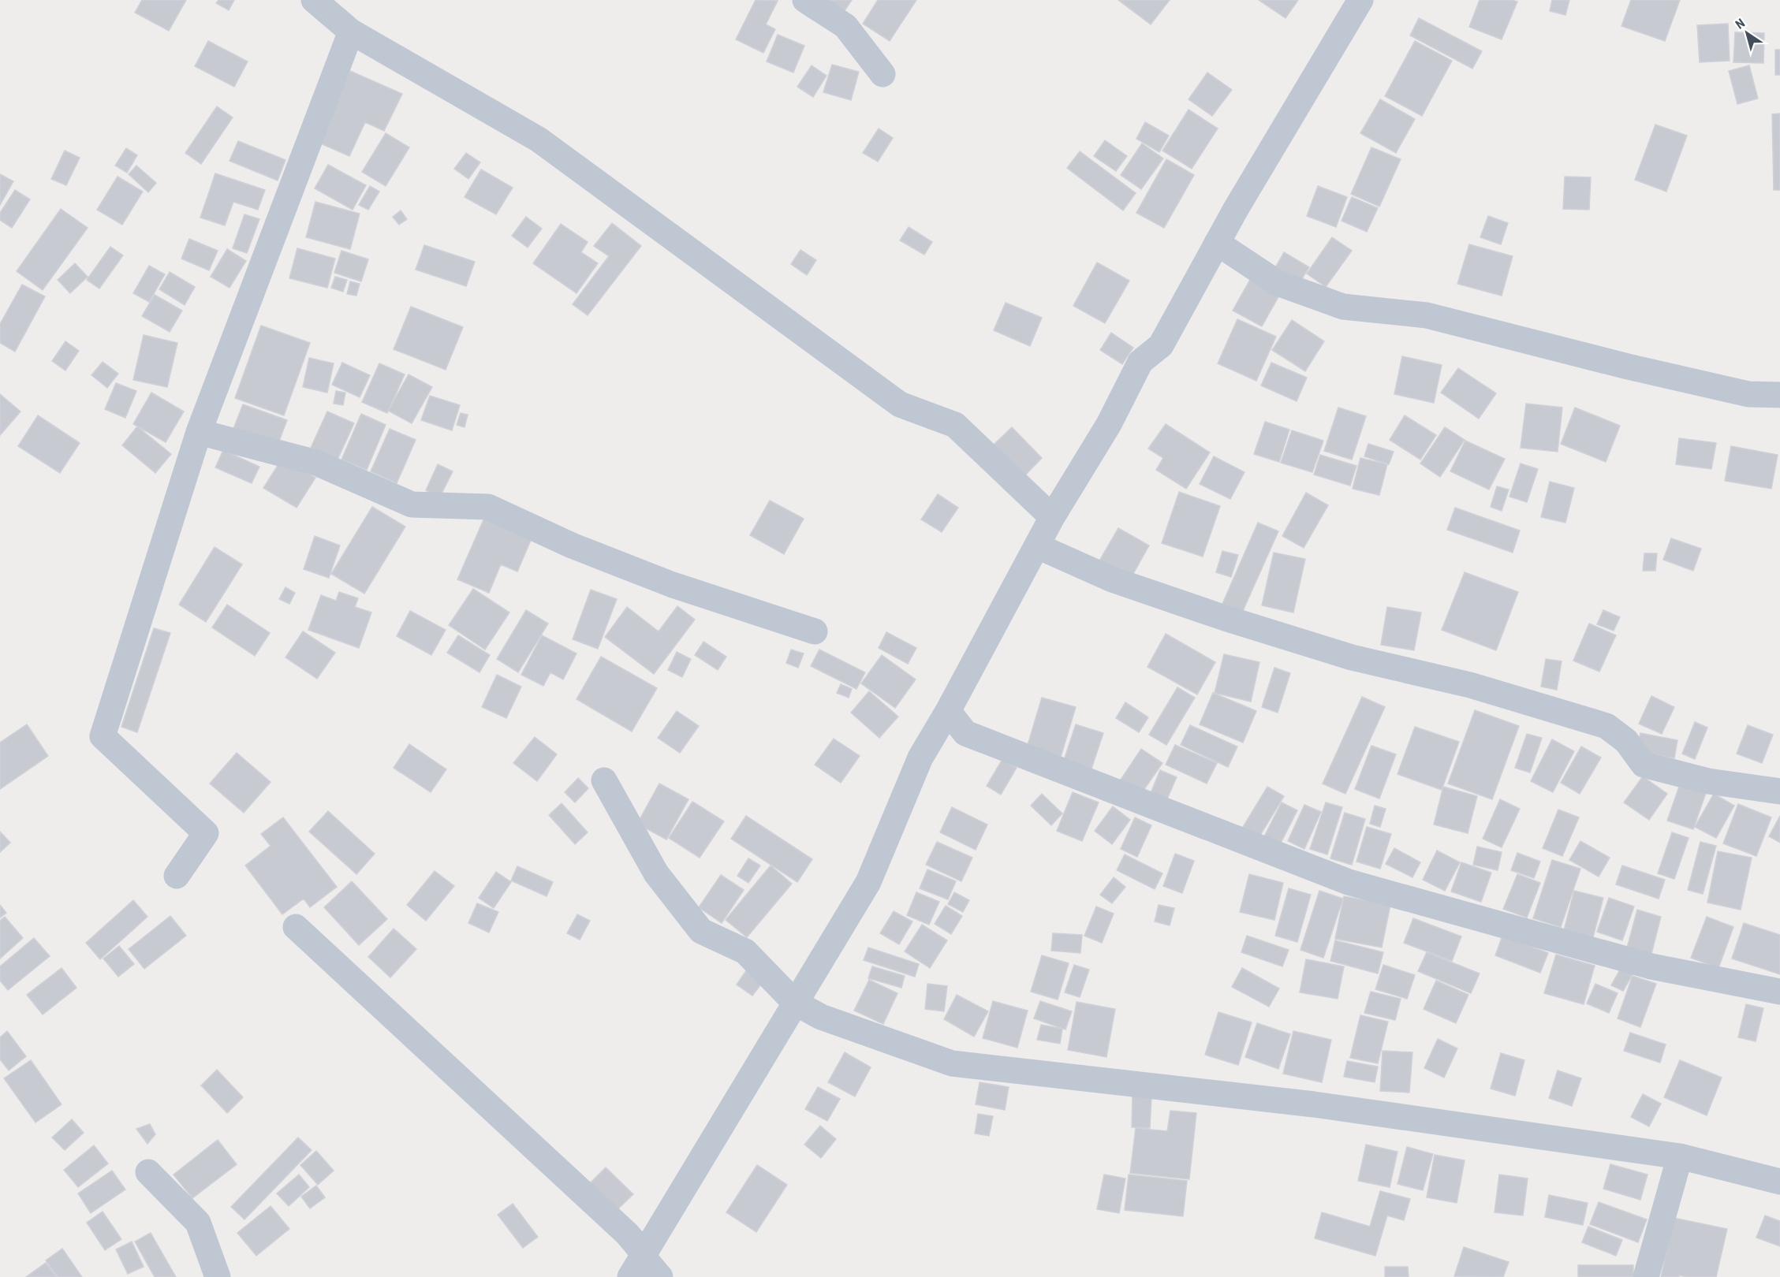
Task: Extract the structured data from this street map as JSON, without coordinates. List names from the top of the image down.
{
  "north": "top left"
}
